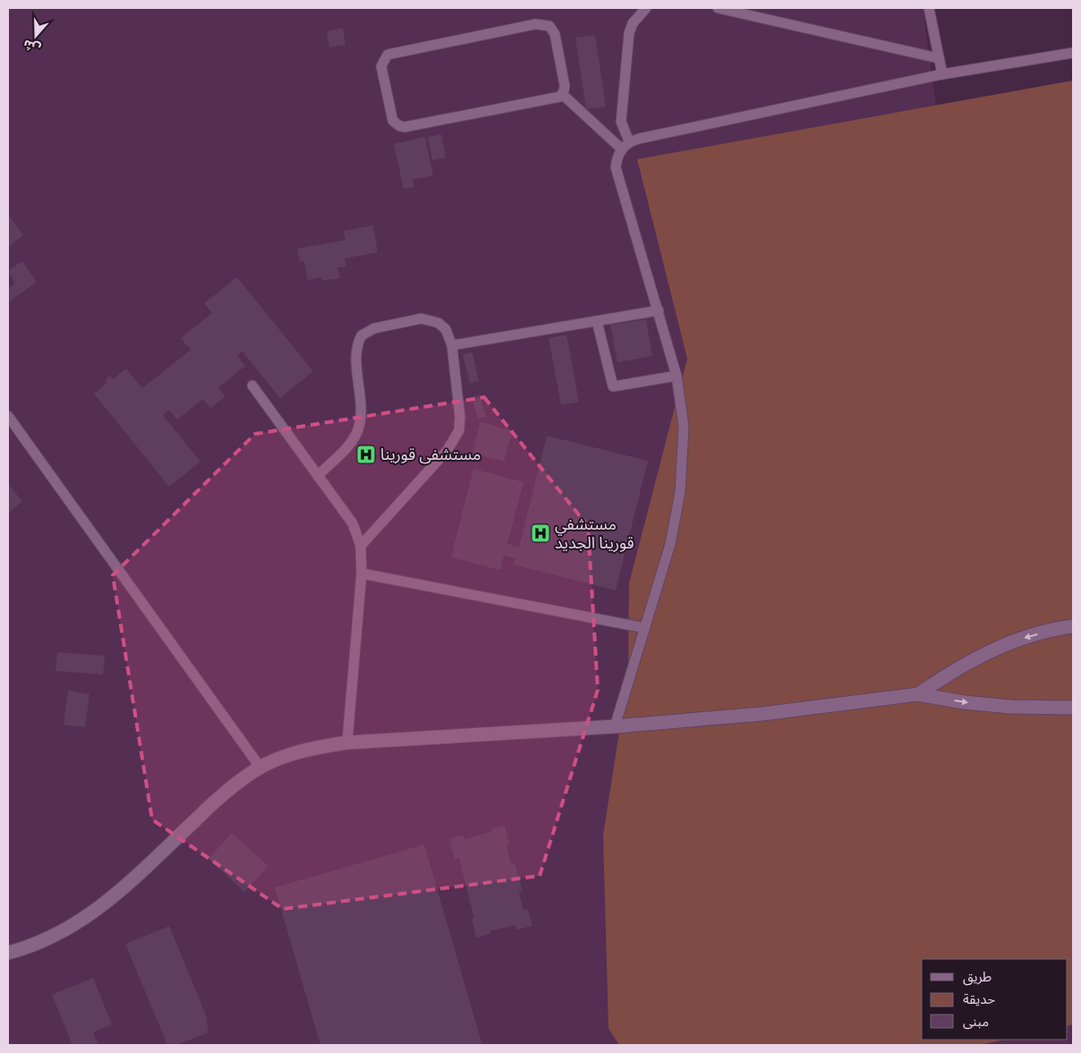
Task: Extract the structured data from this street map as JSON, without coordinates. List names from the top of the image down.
{
  "places": {
    "hospital": ["مستشفى قورينا", "مستشفي قورينا الجديد"]
  },
  "legend": ["طريق", "حديقة", "مبنى"],
  "north": "bottom"
}
